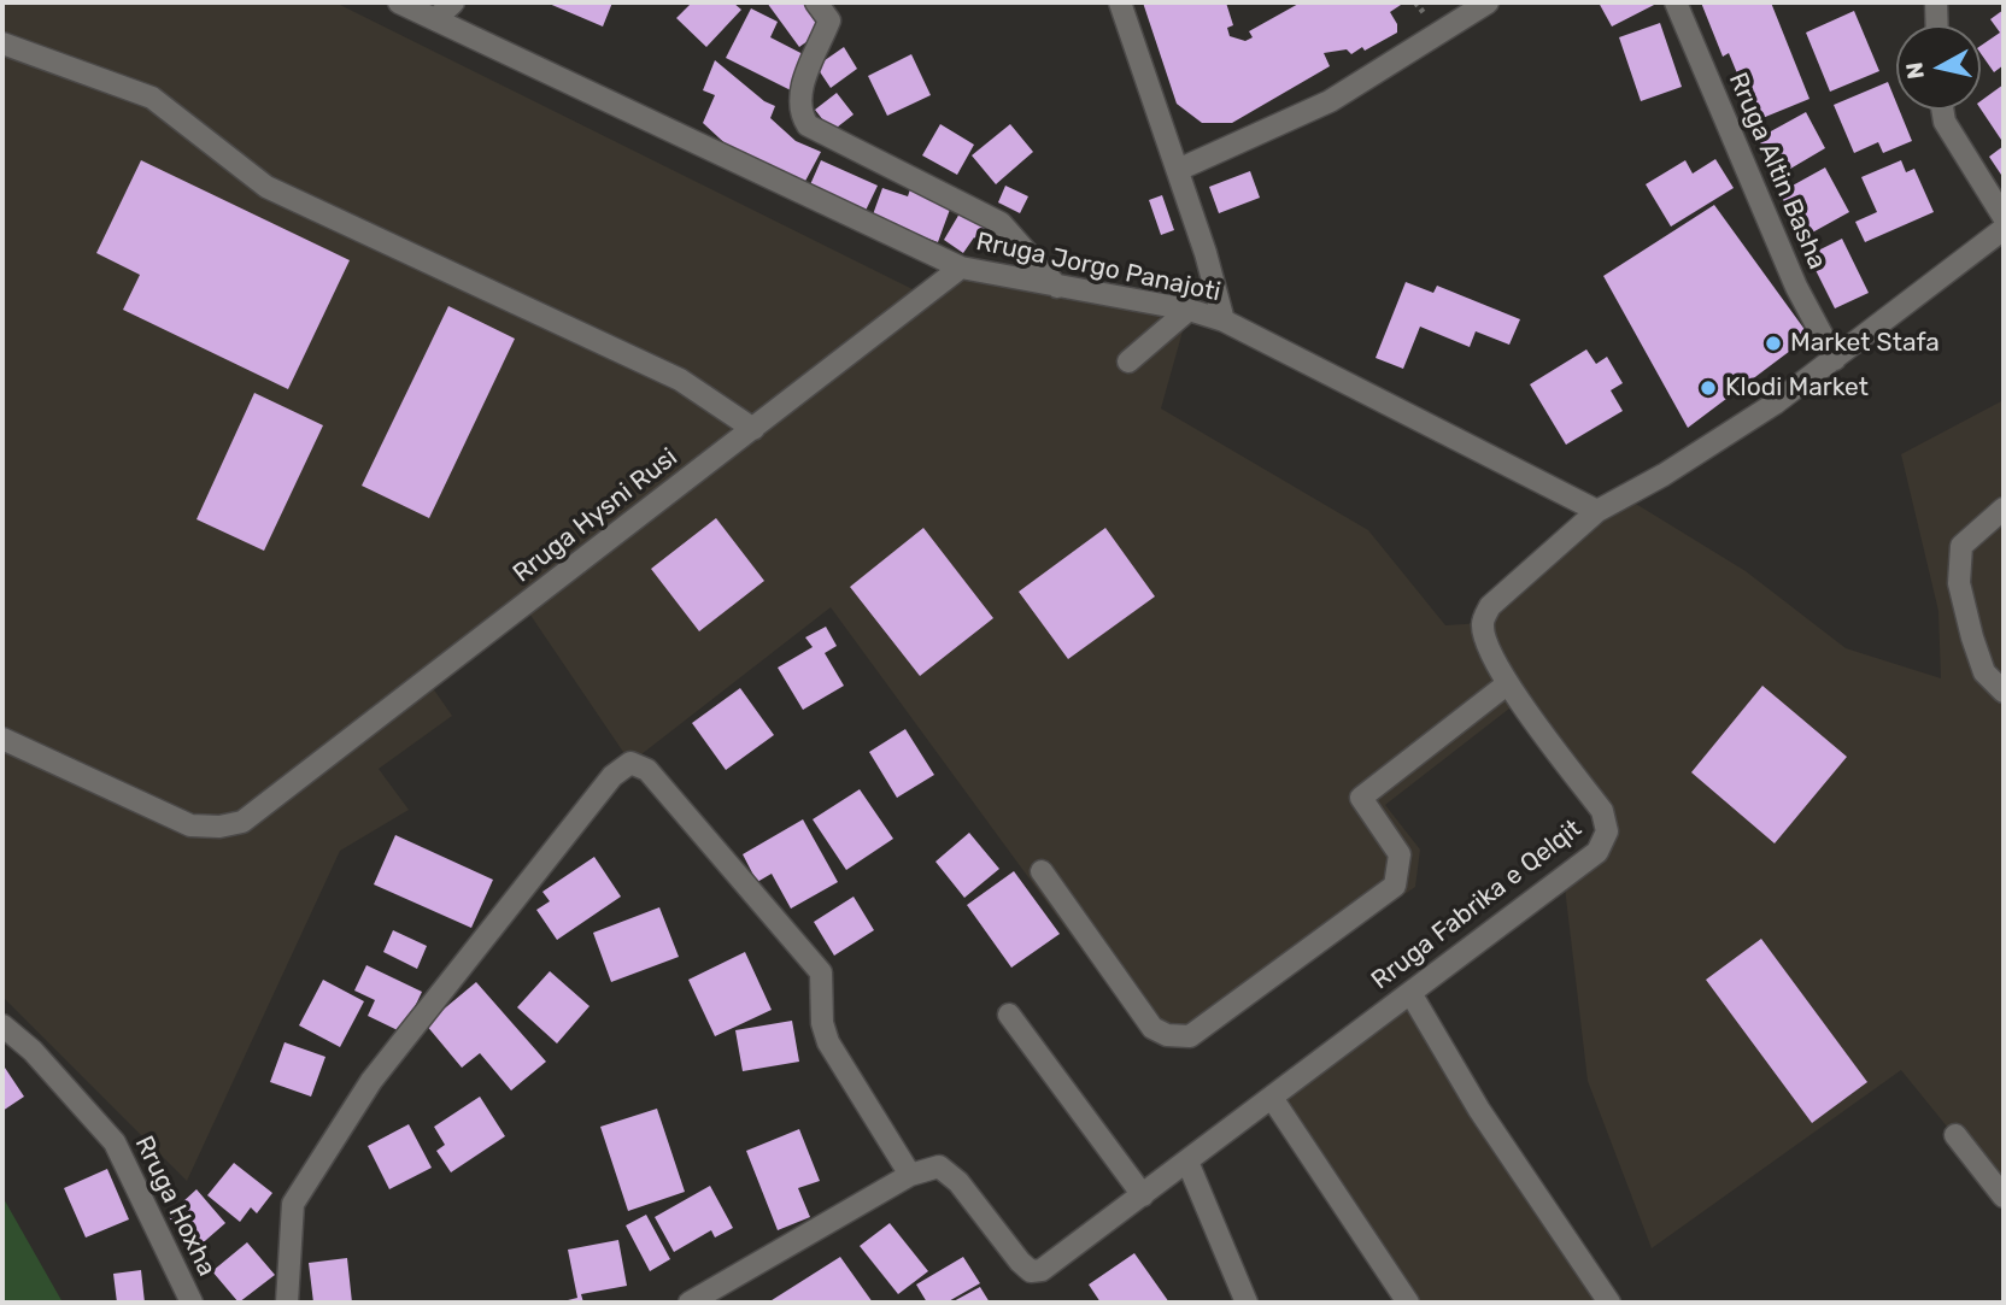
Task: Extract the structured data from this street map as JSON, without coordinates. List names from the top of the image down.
{
  "streets": {
    "street": [
      "Rruga Altin Basha",
      "Rruga Jorgo Panajoti",
      "Rruga Hysni Rusi",
      "Rruga Fabrika e Qelqit",
      "Rruga Hoxha"
    ]
  },
  "crossings": [
    ["Rruga Altin Basha", "Rruga Fabrika e Qelqit"],
    ["Rruga Jorgo Panajoti", "Rruga Hysni Rusi"],
    ["Rruga Jorgo Panajoti", "Rruga Fabrika e Qelqit"]
  ],
  "places": ["Market Stafa", "Klodi Market"],
  "north": "left"
}
